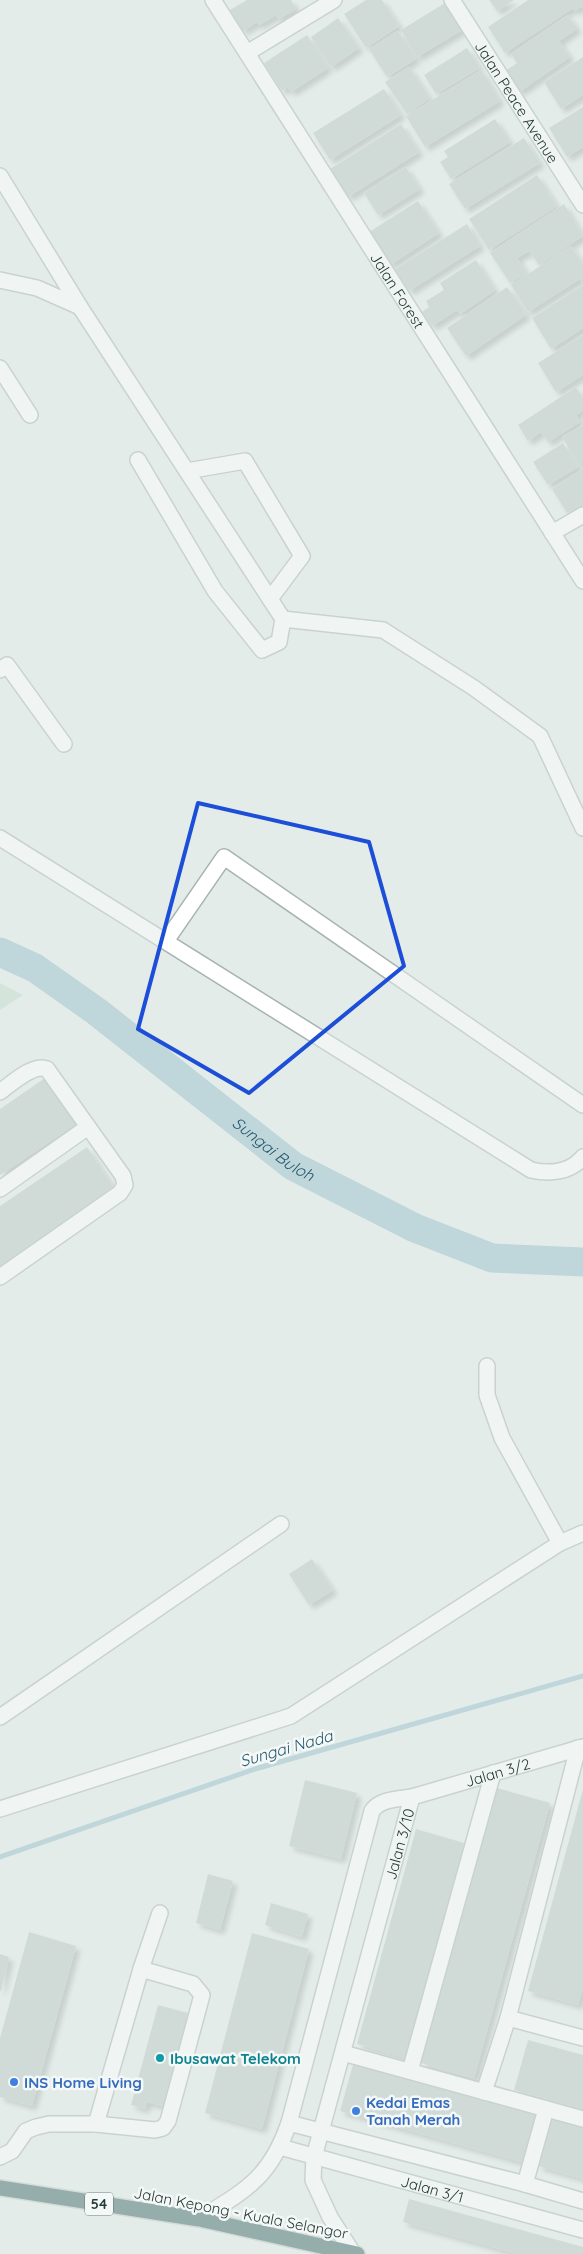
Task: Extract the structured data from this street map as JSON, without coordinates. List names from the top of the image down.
{
  "streets": {
    "highway": ["54", "Jalan Kepong - Kuala Selangor"],
    "street": [
      "Jalan Peace Avenue",
      "Jalan Forest",
      "Jalan 3/2",
      "Jalan 3/10",
      "Jalan 3/1"
    ]
  },
  "crossings": [
    ["Jalan 3/2", "Jalan 3/10"],
    ["Jalan 3/10", "Jalan 3/1"],
    ["Jalan 3/10", "Jalan Kepong - Kuala Selangor"]
  ],
  "water": ["Sungai Buloh", "Sungai Nada"],
  "places": ["Ibusawat Telekom", "INS Home Living", "Kedai Emas Tanah Merah"]
}
